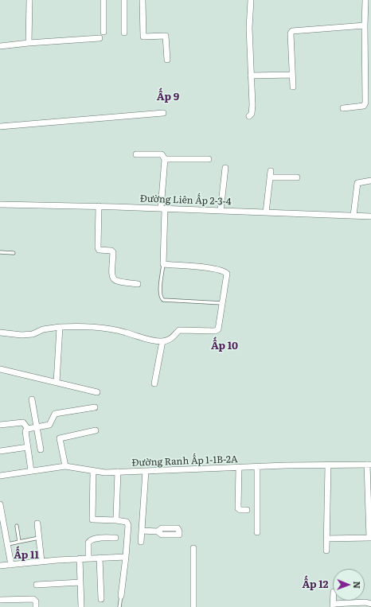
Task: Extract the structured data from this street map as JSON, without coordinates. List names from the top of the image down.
{
  "streets": {
    "street": ["Đường Liên Ấp 2-3-4", "Đường Ranh Ấp 1-1B-2A"]
  },
  "districts": [
    "Ấp 9",
    "Ấp 10",
    "Ấp 11",
    "Ấp 12"
  ],
  "north": "right"
}
